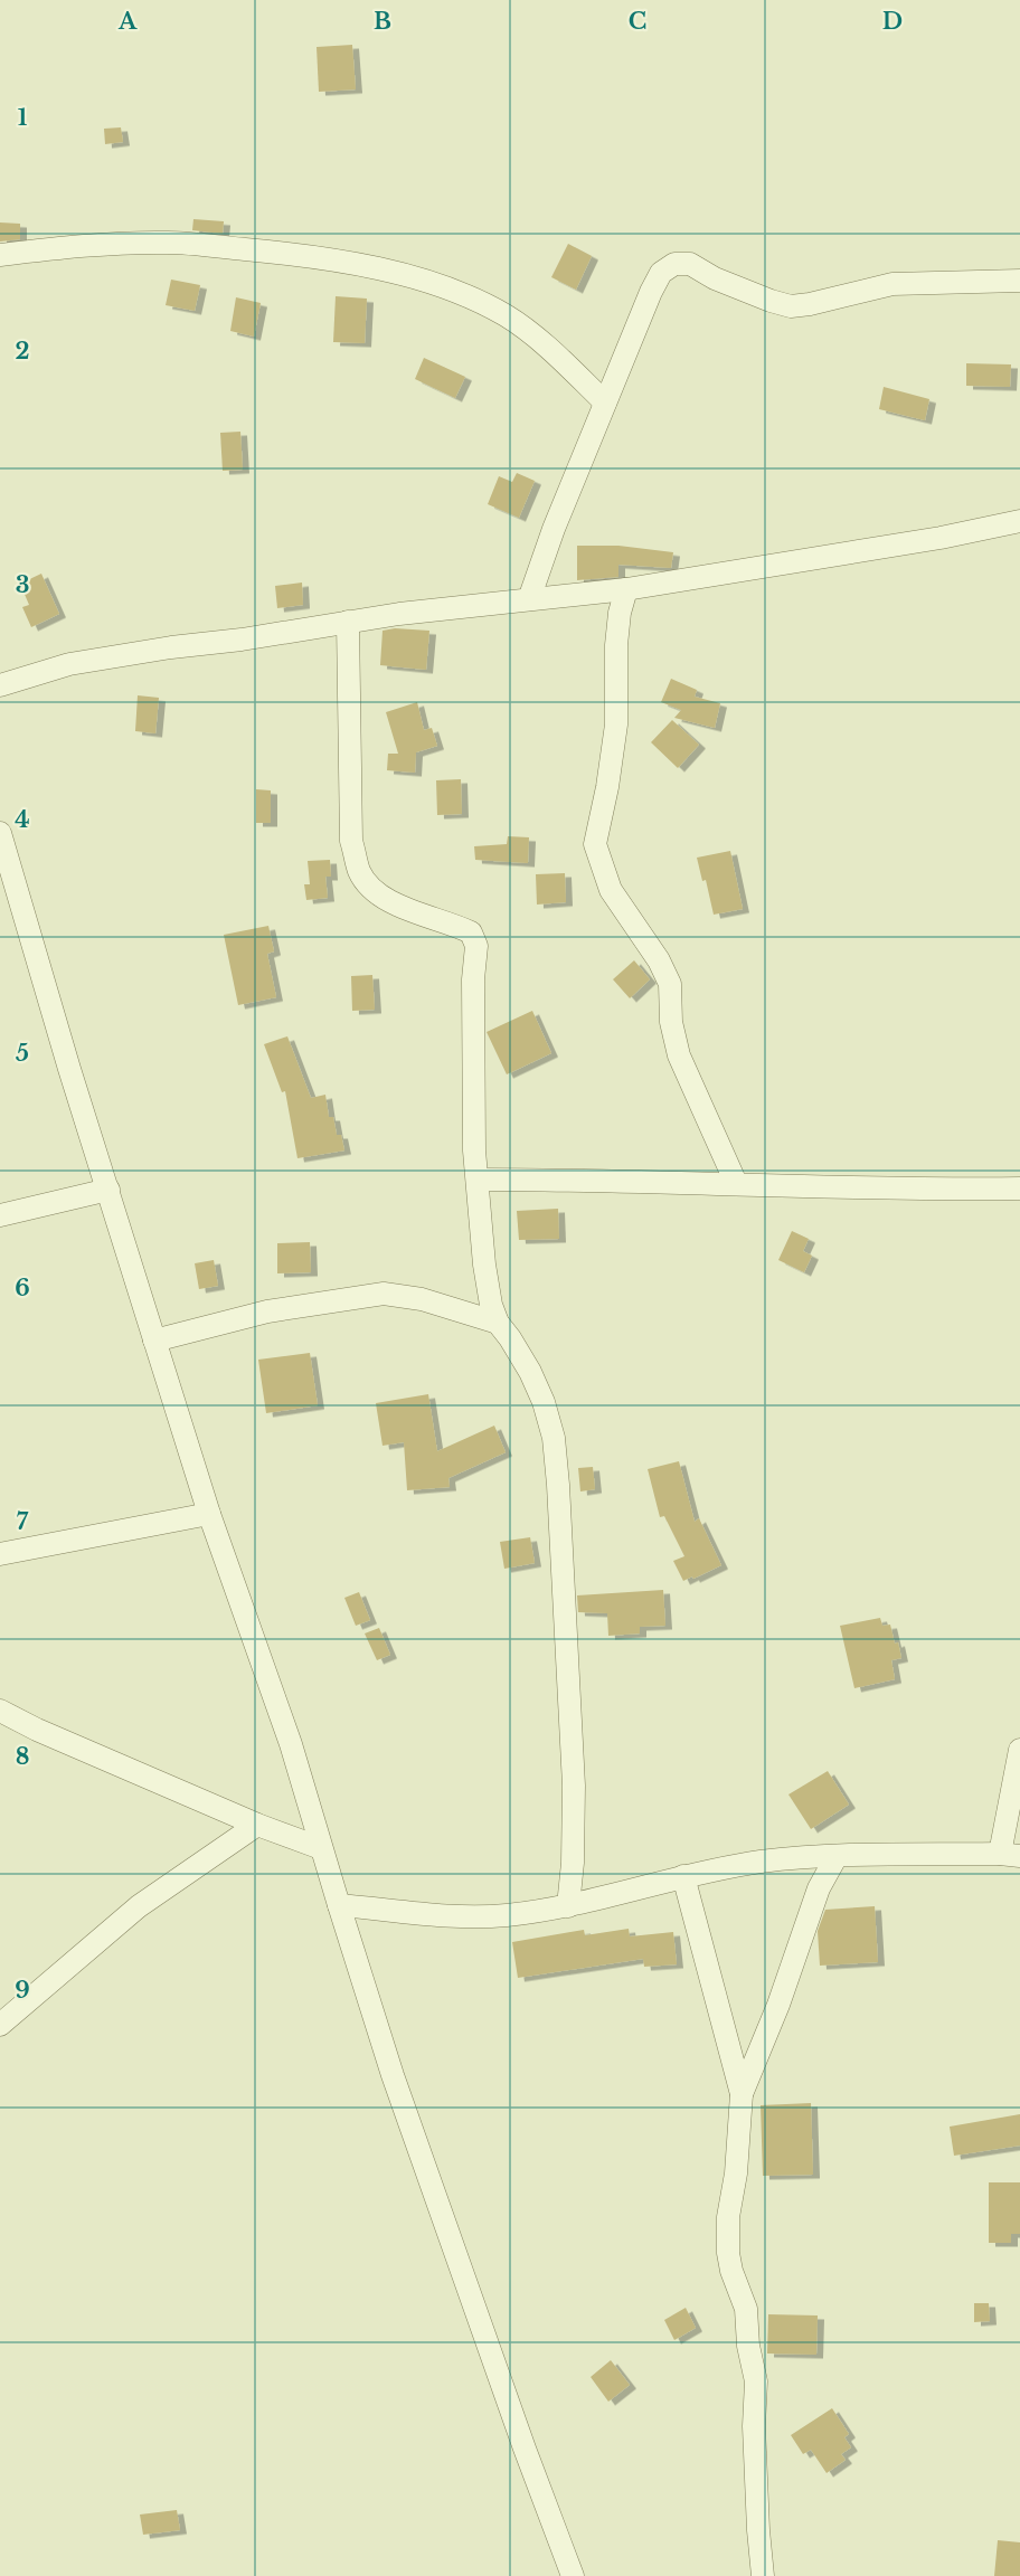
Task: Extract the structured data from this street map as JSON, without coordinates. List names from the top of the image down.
{
  "grid": {
    "columns": [
      "A",
      "B",
      "C",
      "D"
    ],
    "rows": [
      "1",
      "2",
      "3",
      "4",
      "5",
      "6",
      "7",
      "8",
      "9"
    ]
  }
}
